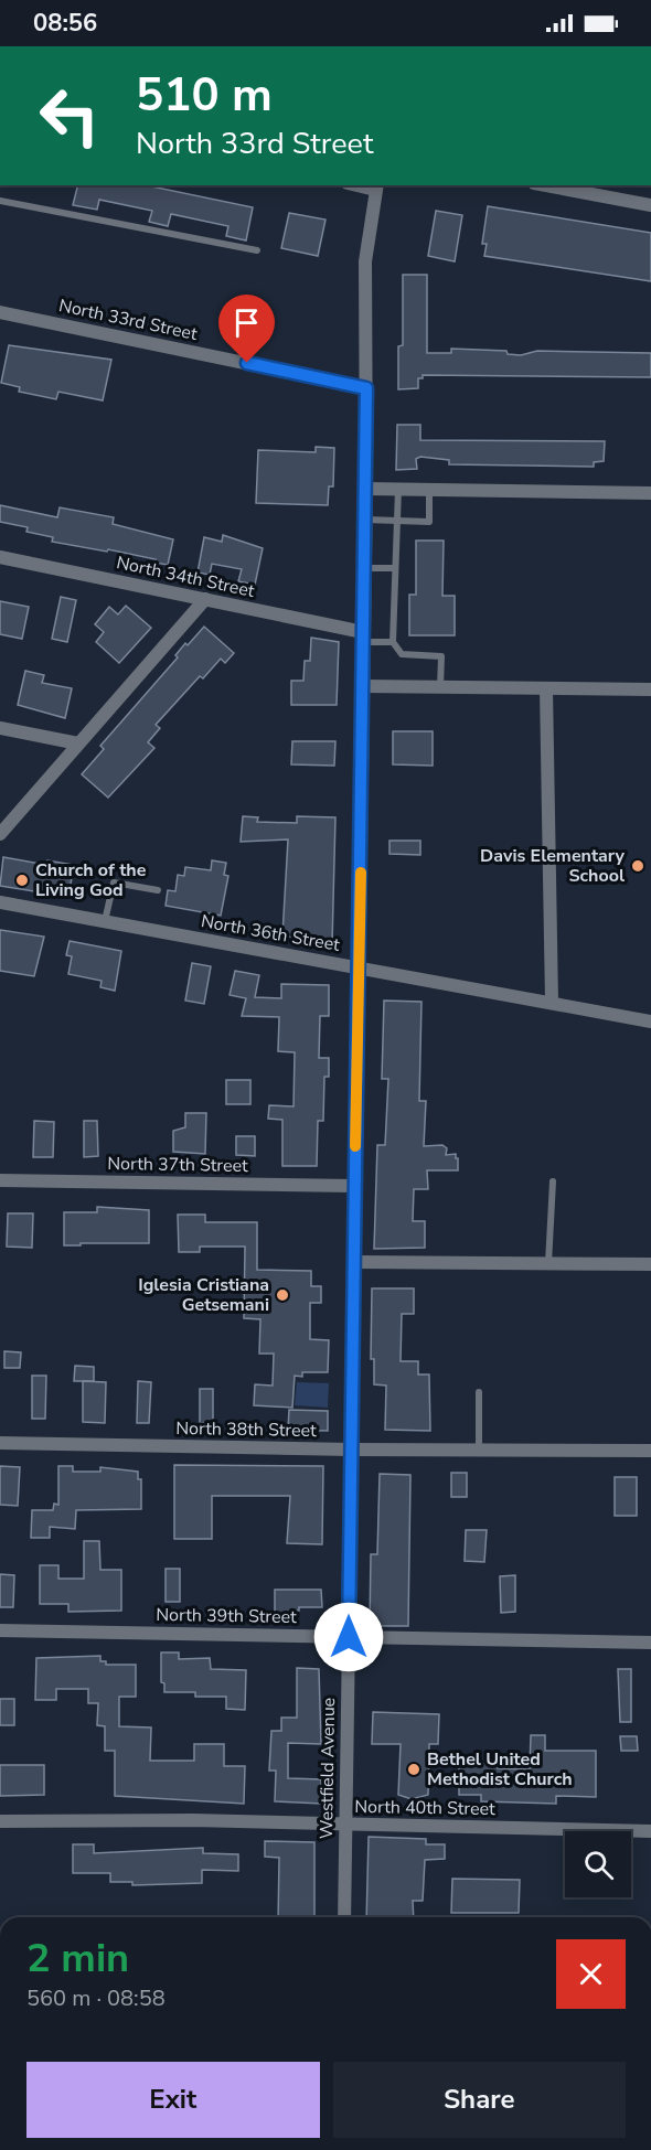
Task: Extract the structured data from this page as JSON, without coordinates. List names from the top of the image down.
{
  "streets": {
    "street": [
      "North 33rd Street",
      "North 34th Street",
      "North 36th Street",
      "North 37th Street",
      "North 38th Street",
      "North 39th Street",
      "Westfield Avenue",
      "North 40th Street"
    ]
  },
  "crossings": [
    ["North 33rd Street", "Westfield Avenue"],
    ["North 34th Street", "Westfield Avenue"],
    ["North 36th Street", "Westfield Avenue"],
    ["North 37th Street", "Westfield Avenue"],
    ["North 38th Street", "Westfield Avenue"],
    ["North 39th Street", "Westfield Avenue"],
    ["Westfield Avenue", "North 40th Street"]
  ],
  "places": [
    "Davis Elementary School",
    "Church of the Living God",
    "Iglesia Cristiana Getsemani",
    "Bethel United Methodist Church"
  ],
  "page": {
    "status": "08:56",
    "turn": ["510 m", "North 33rd Street"],
    "heading": ["2 min", "560 m · 08:58"],
    "buttons": ["Exit", "Share"]
  }
}
